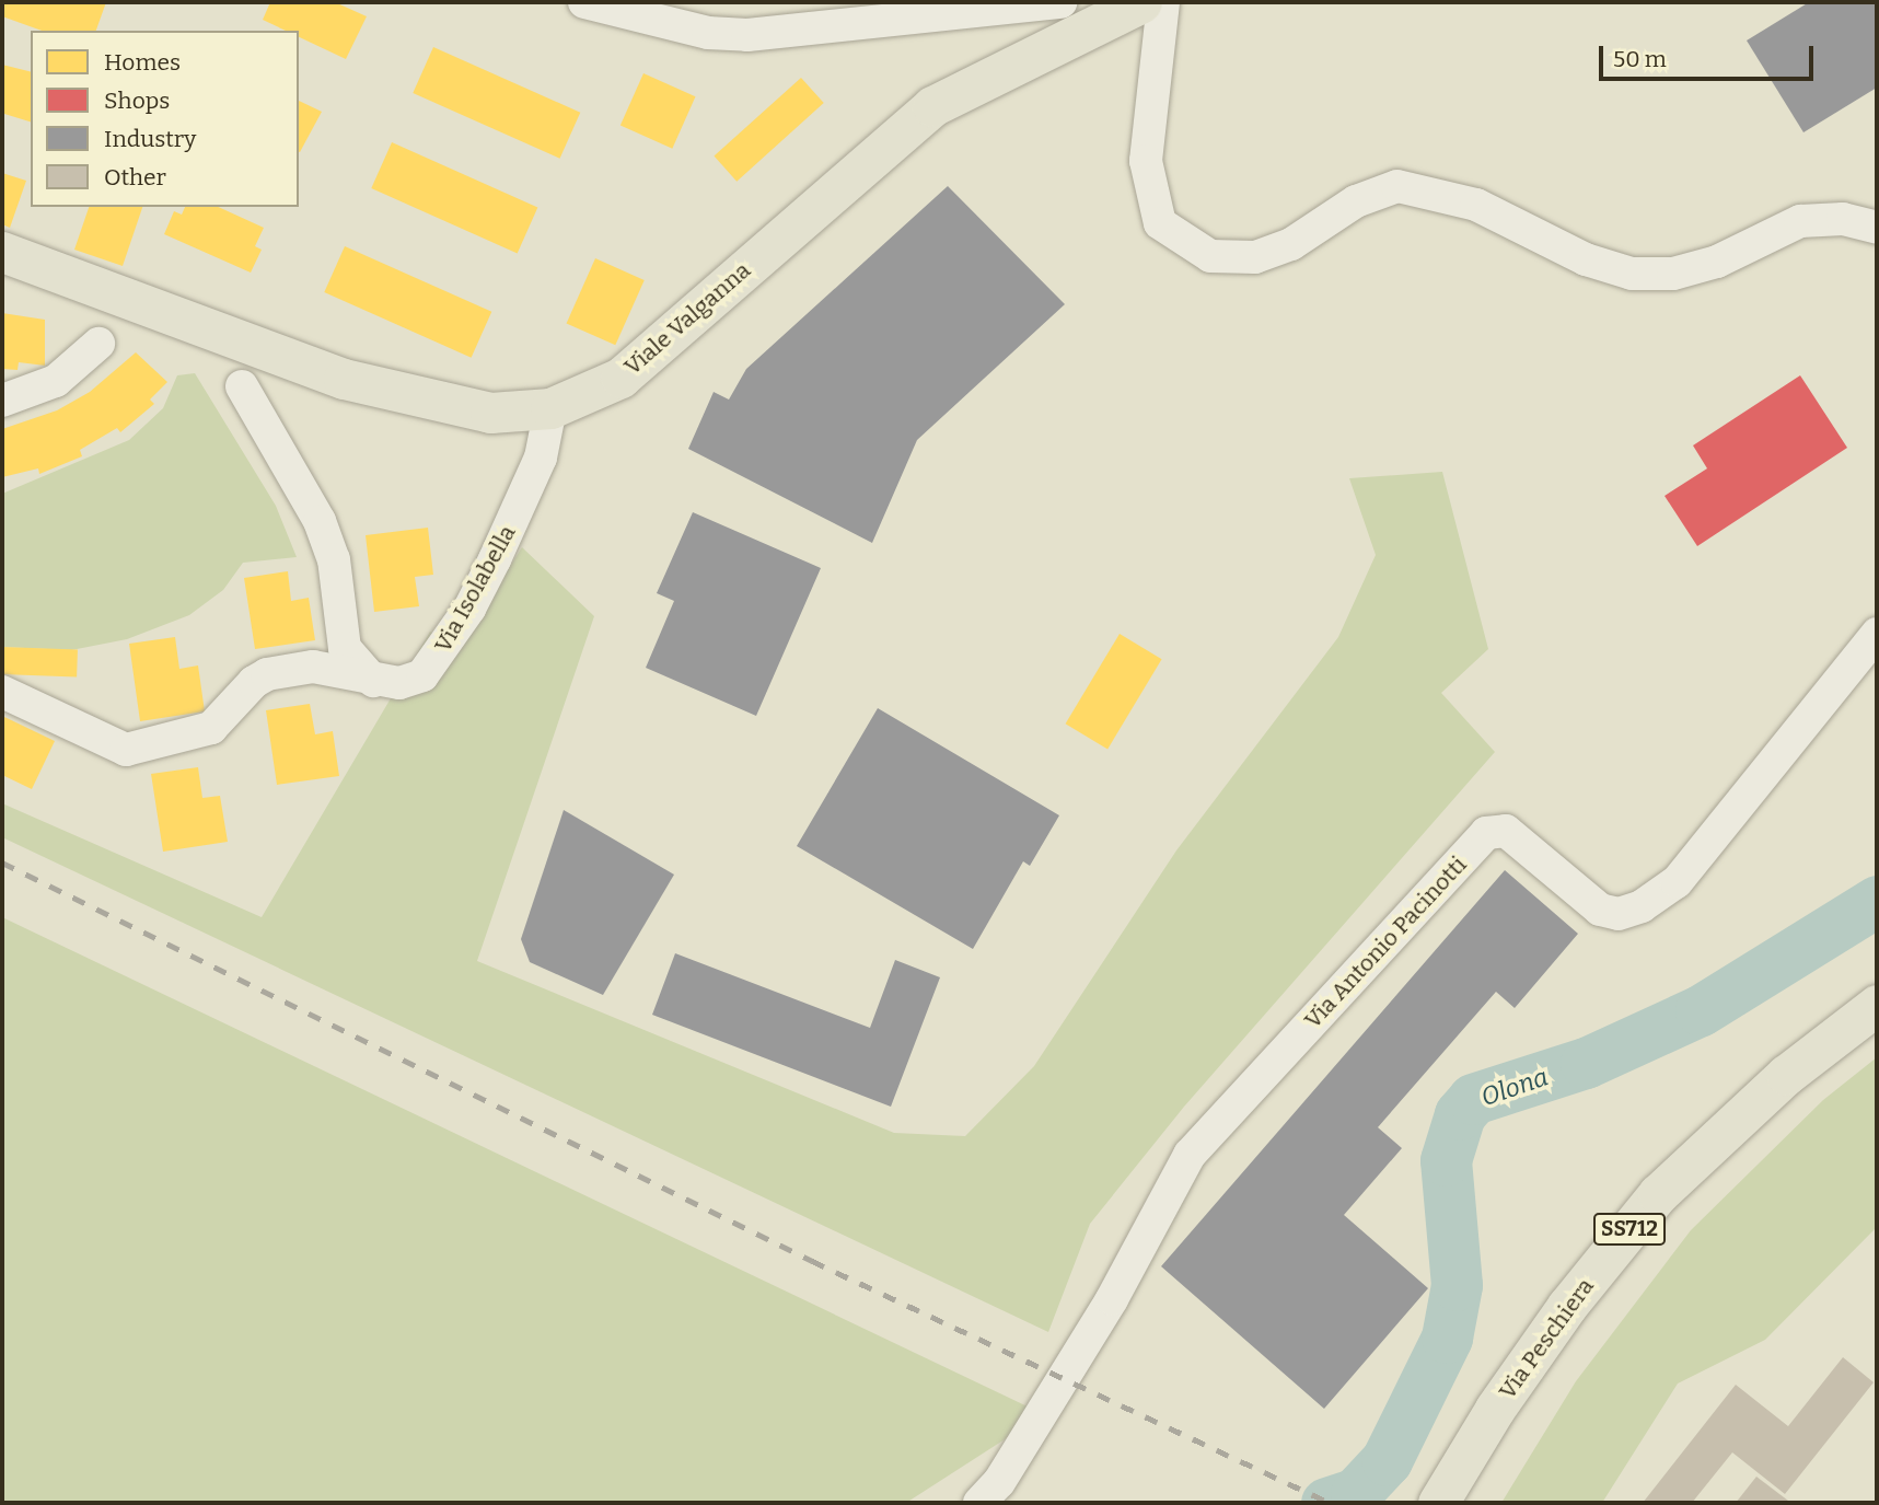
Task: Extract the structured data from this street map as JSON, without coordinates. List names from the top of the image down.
{
  "streets": {
    "main road": ["Viale Valganna", "SS712", "Via Peschiera"],
    "street": ["Via Isolabella", "Via Antonio Pacinotti"]
  },
  "crossings": [
    ["Viale Valganna", "Via Isolabella"]
  ],
  "water": ["Olona"],
  "legend": [
    "Homes",
    "Shops",
    "Industry",
    "Other"
  ],
  "scale_bar": "50 m"
}
